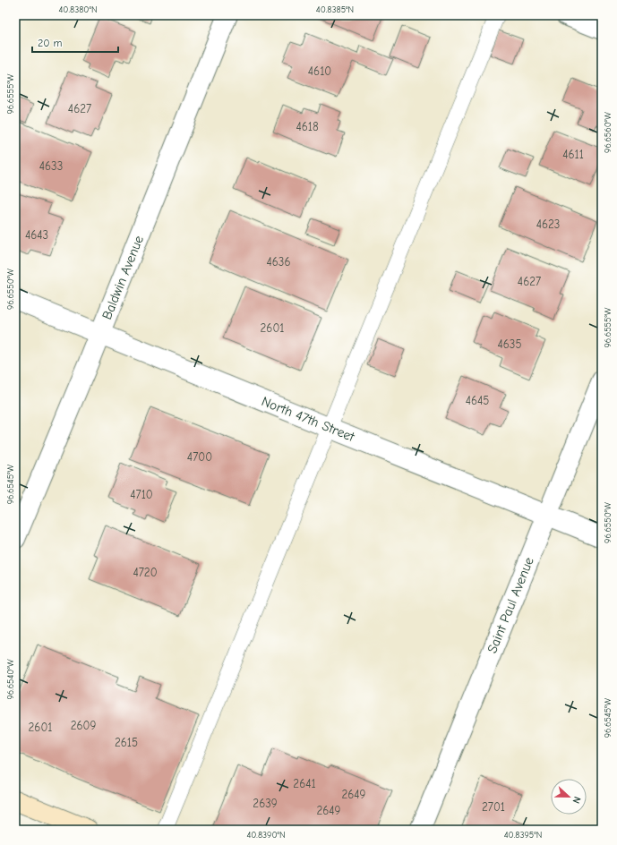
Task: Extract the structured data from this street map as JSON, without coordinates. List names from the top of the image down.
{
  "streets": {
    "street": ["Baldwin Avenue", "North 47th Street", "Saint Paul Avenue"]
  },
  "crossings": [
    ["Baldwin Avenue", "North 47th Street"],
    ["North 47th Street", "Saint Paul Avenue"]
  ],
  "house_numbers": [
    "4610",
    "4627",
    "4618",
    "4611",
    "4633",
    "4623",
    "4643",
    "4636",
    "4627",
    "2601",
    "4635",
    "4645",
    "4700",
    "4710",
    "4720",
    "2609",
    "2601",
    "2615",
    "2641",
    "2649",
    "2639",
    "2701",
    "2649"
  ],
  "scale_bar": "20 m",
  "north": "right",
  "coordinates": [
    "40.8380°N",
    "40.8385°N",
    "96.6555°W",
    "96.6560°W",
    "96.6550°W",
    "96.6545°W",
    "96.6540°W",
    "40.8390°N",
    "40.8395°N"
  ]
}
